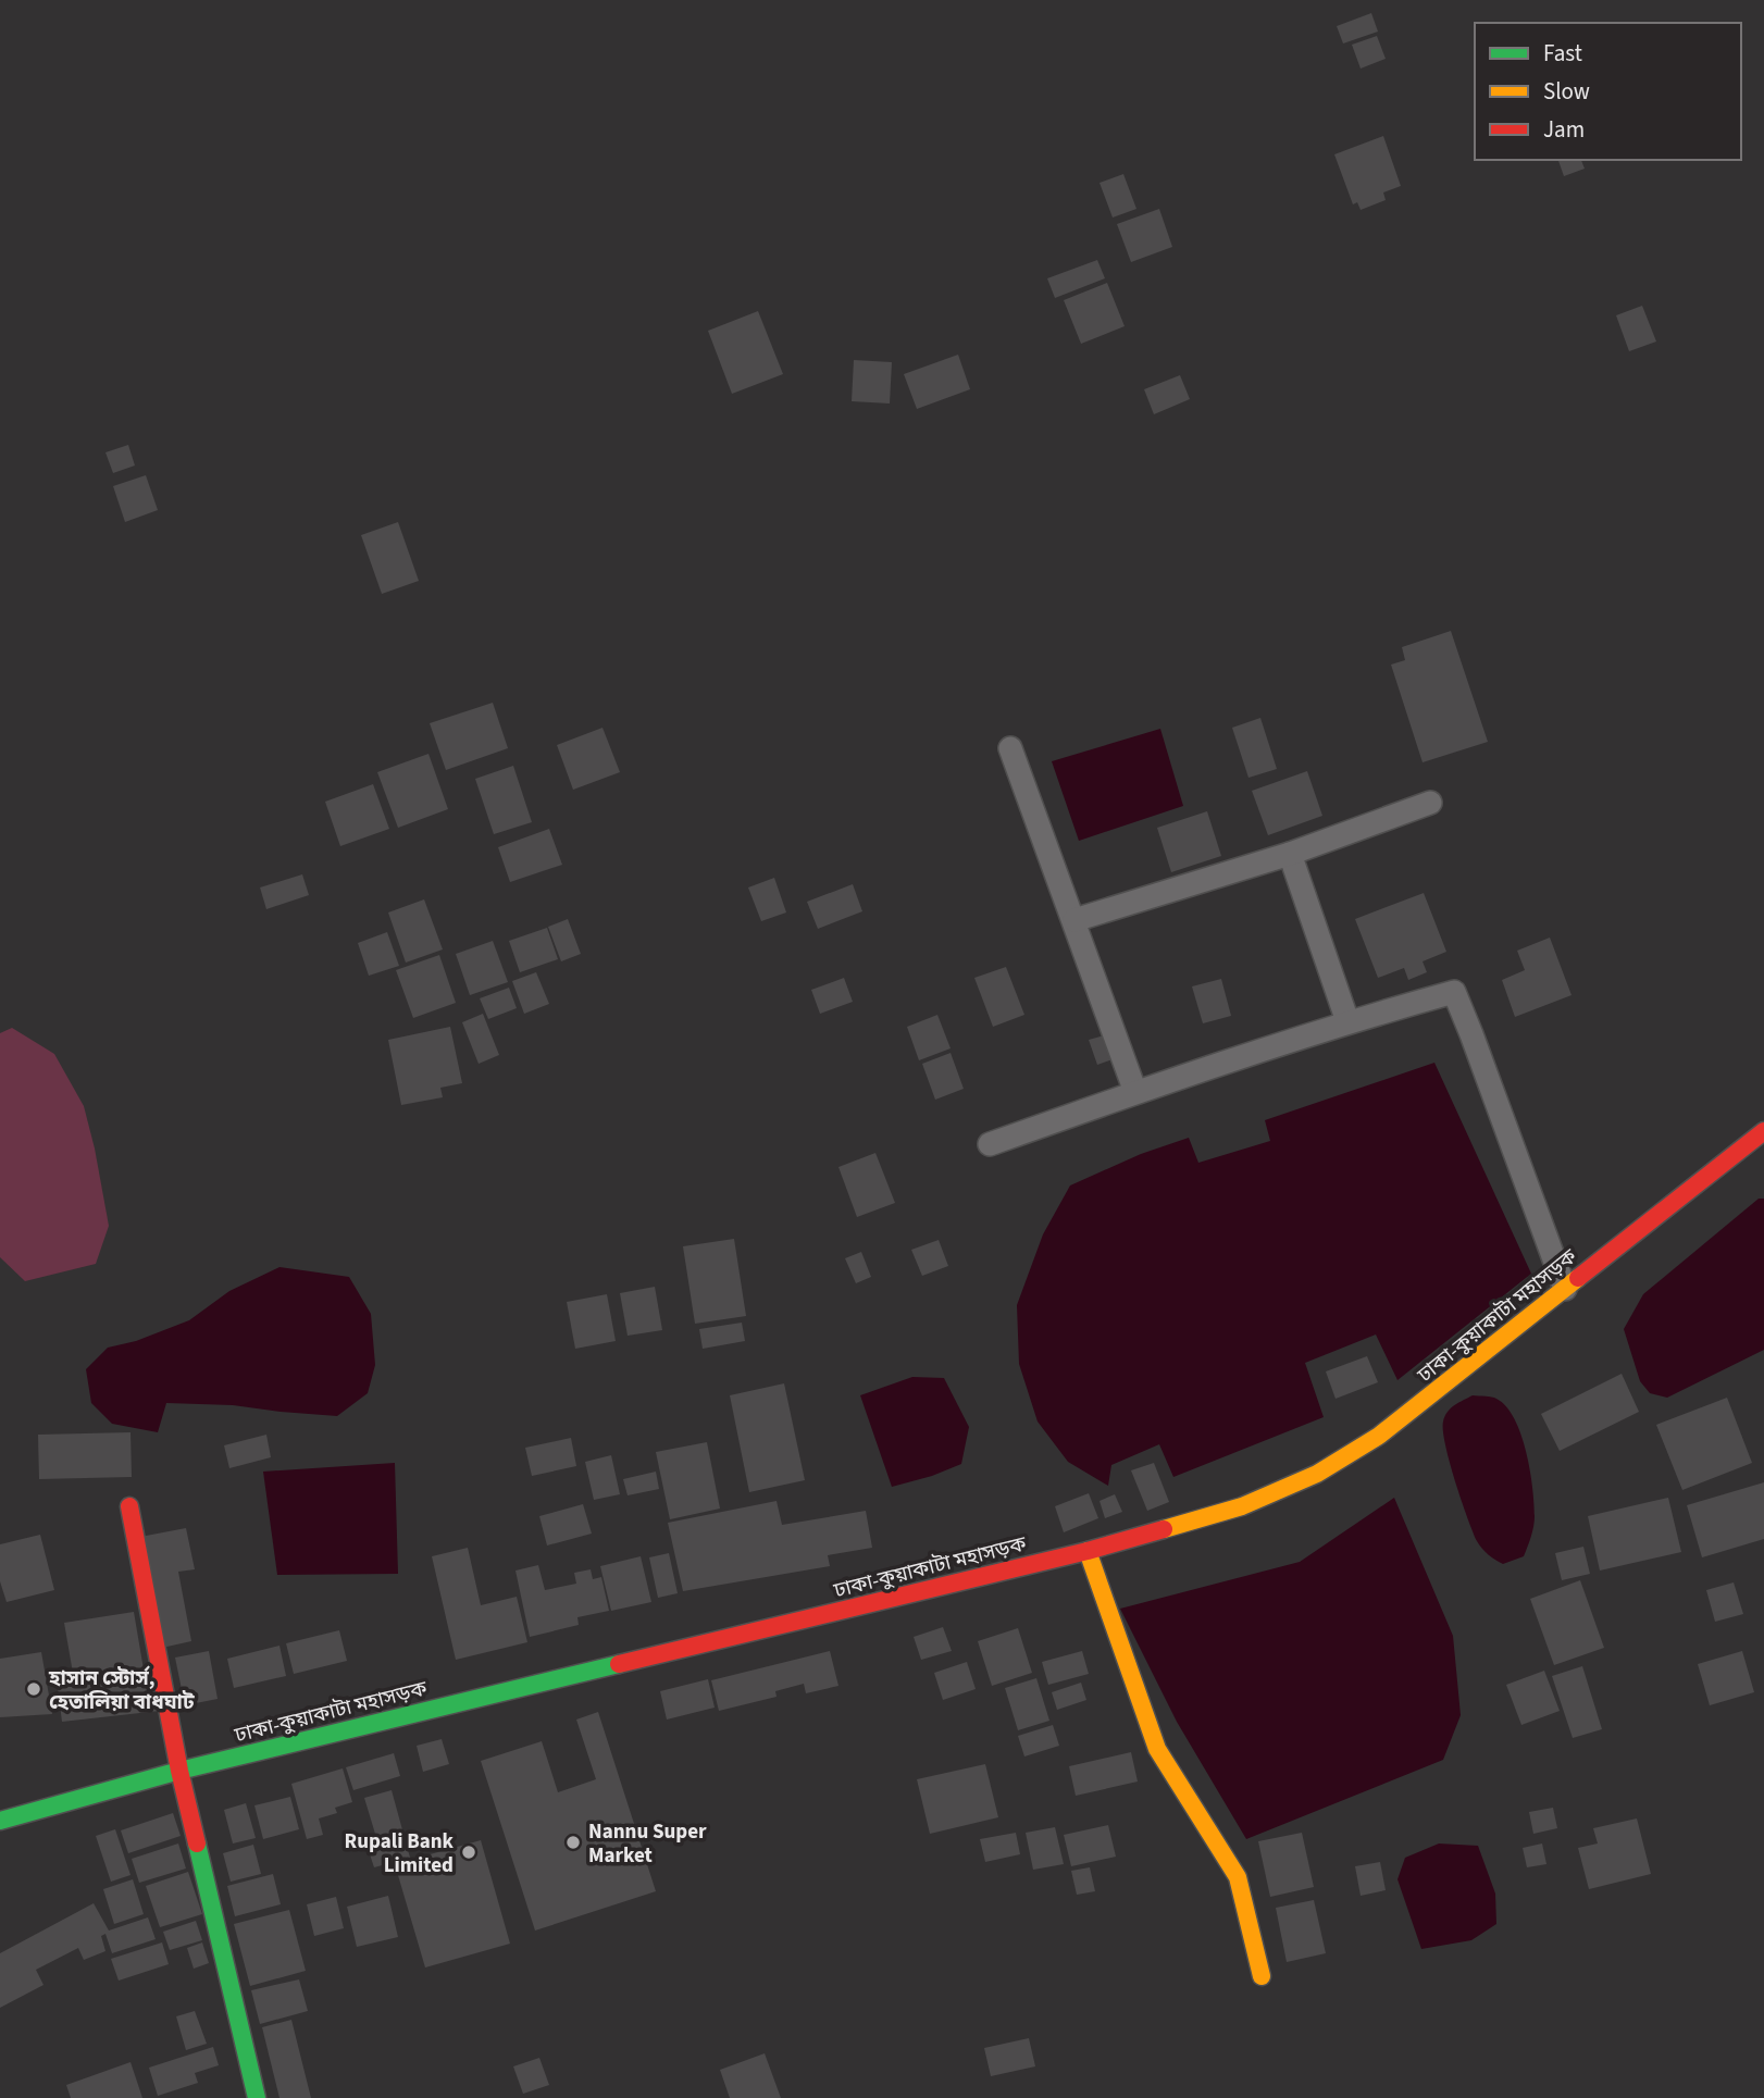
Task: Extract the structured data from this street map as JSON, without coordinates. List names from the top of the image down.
{
  "streets": {
    "main road": ["ঢাকা-কুয়াকাটা মহাসড়ক"]
  },
  "places": ["হাসান স্টোর্স, হেতালিয়া বাধঘাট", "Nannu Super Market", "Rupali Bank Limited"],
  "legend": ["Fast", "Slow", "Jam"]
}
